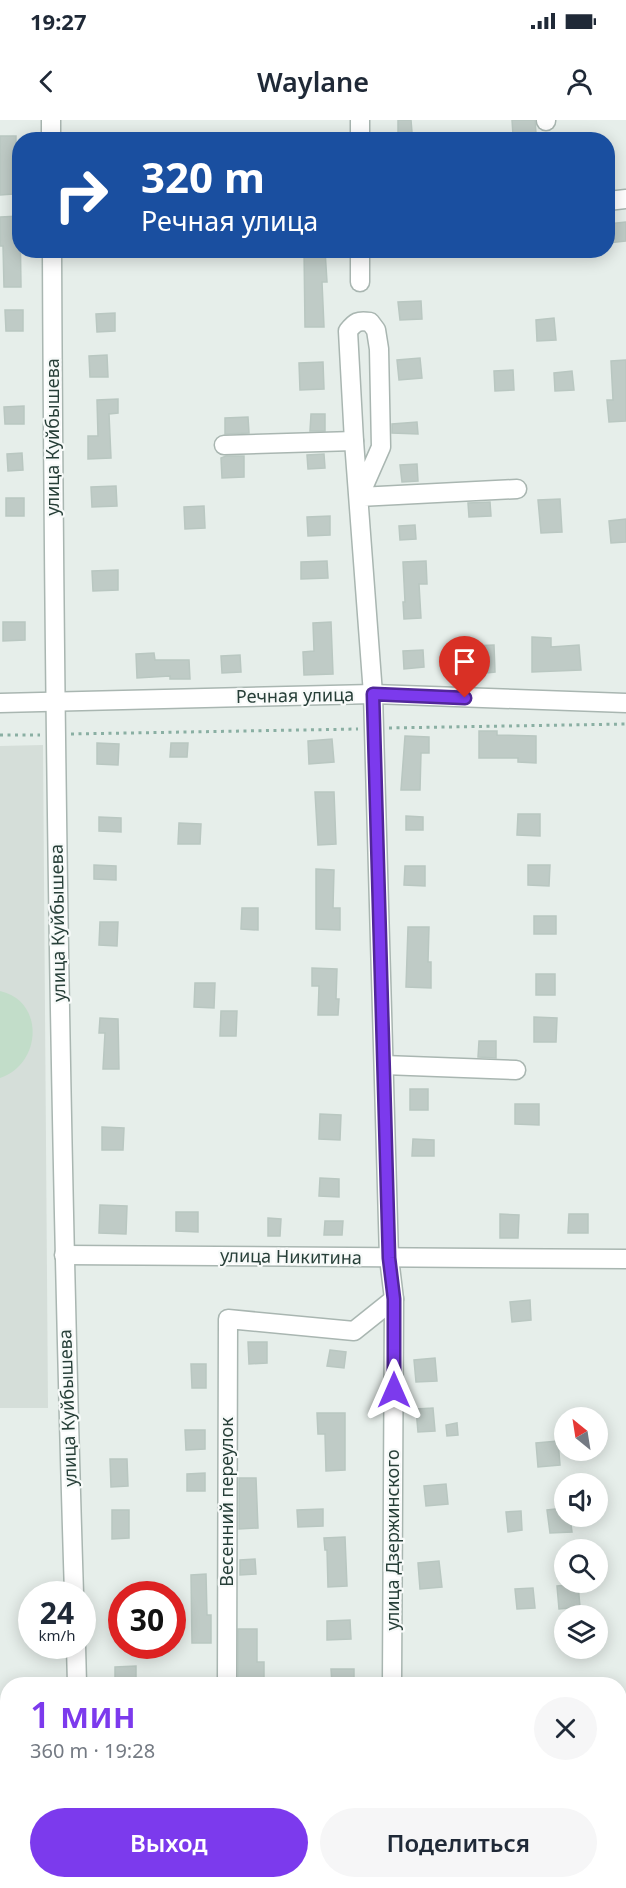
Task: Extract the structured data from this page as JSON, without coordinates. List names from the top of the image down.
{
  "streets": {
    "street": [
      "улица Куйбышева",
      "Речная улица",
      "улица Никитина",
      "Весенний переулок",
      "улица Дзержинского"
    ]
  },
  "crossings": [
    ["улица Куйбышева", "Речная улица"],
    ["улица Куйбышева", "улица Никитина"],
    ["Речная улица", "улица Дзержинского"],
    ["улица Никитина", "улица Дзержинского"],
    ["Весенний переулок", "улица Дзержинского"]
  ],
  "north": "top left",
  "page": {
    "status": "19:27",
    "header": "Waylane",
    "turn": ["320 m", "Речная улица"],
    "speed": "24 km/h",
    "limit": "30",
    "heading": ["1 мин", "360 m · 19:28"],
    "buttons": ["Выход", "Поделиться"]
  }
}
